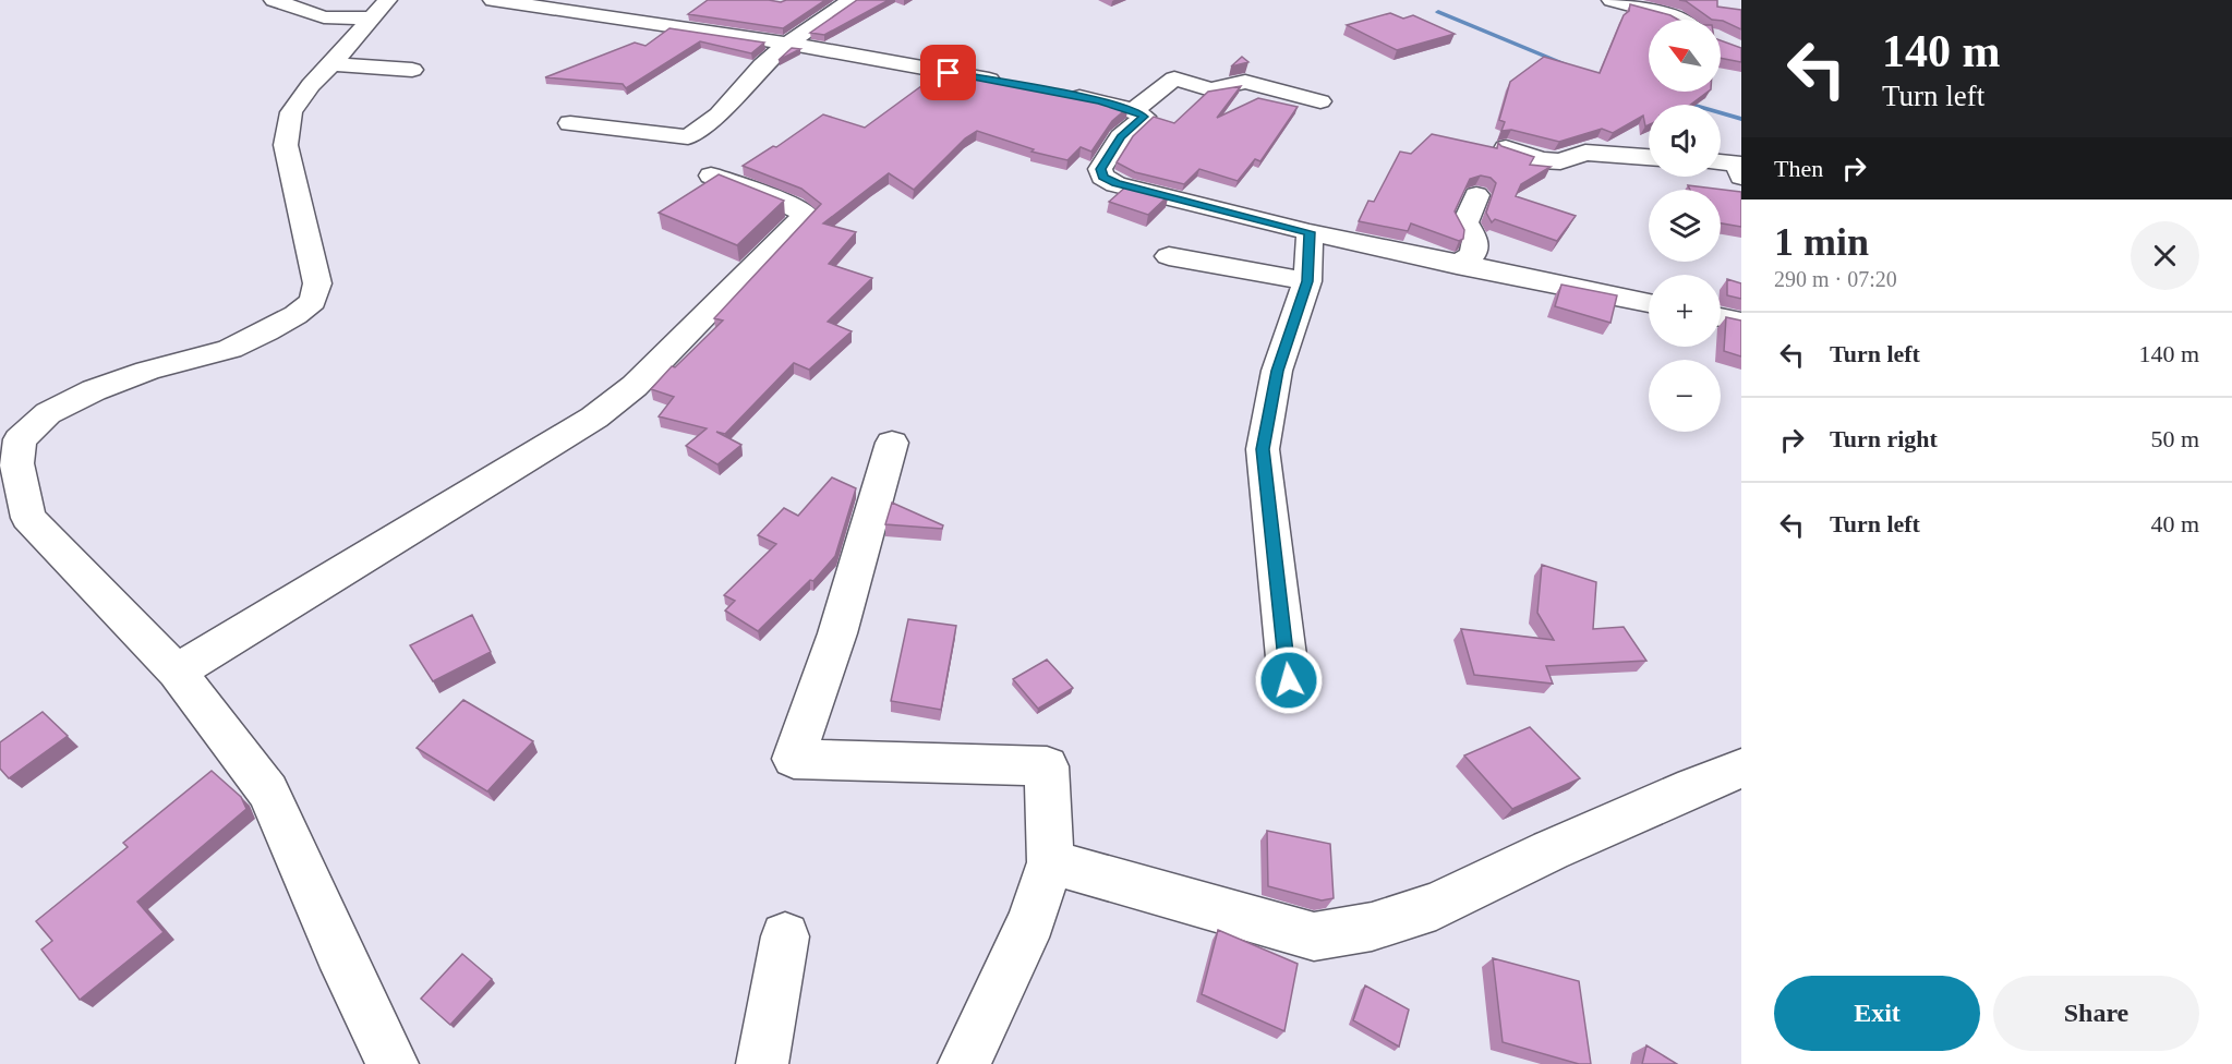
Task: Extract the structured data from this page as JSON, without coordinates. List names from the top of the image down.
{
  "north": "top left",
  "page": {
    "turn": ["140 m", "Turn left"],
    "map_buttons": ["+", "−"],
    "then": "Then",
    "heading": ["1 min", "290 m · 07:20"],
    "list": [
      {
        "name": "Turn left",
        "value": "140 m"
      },
      {
        "name": "Turn right",
        "value": "50 m"
      },
      {
        "name": "Turn left",
        "value": "40 m"
      }
    ],
    "buttons": ["Exit", "Share"]
  }
}
